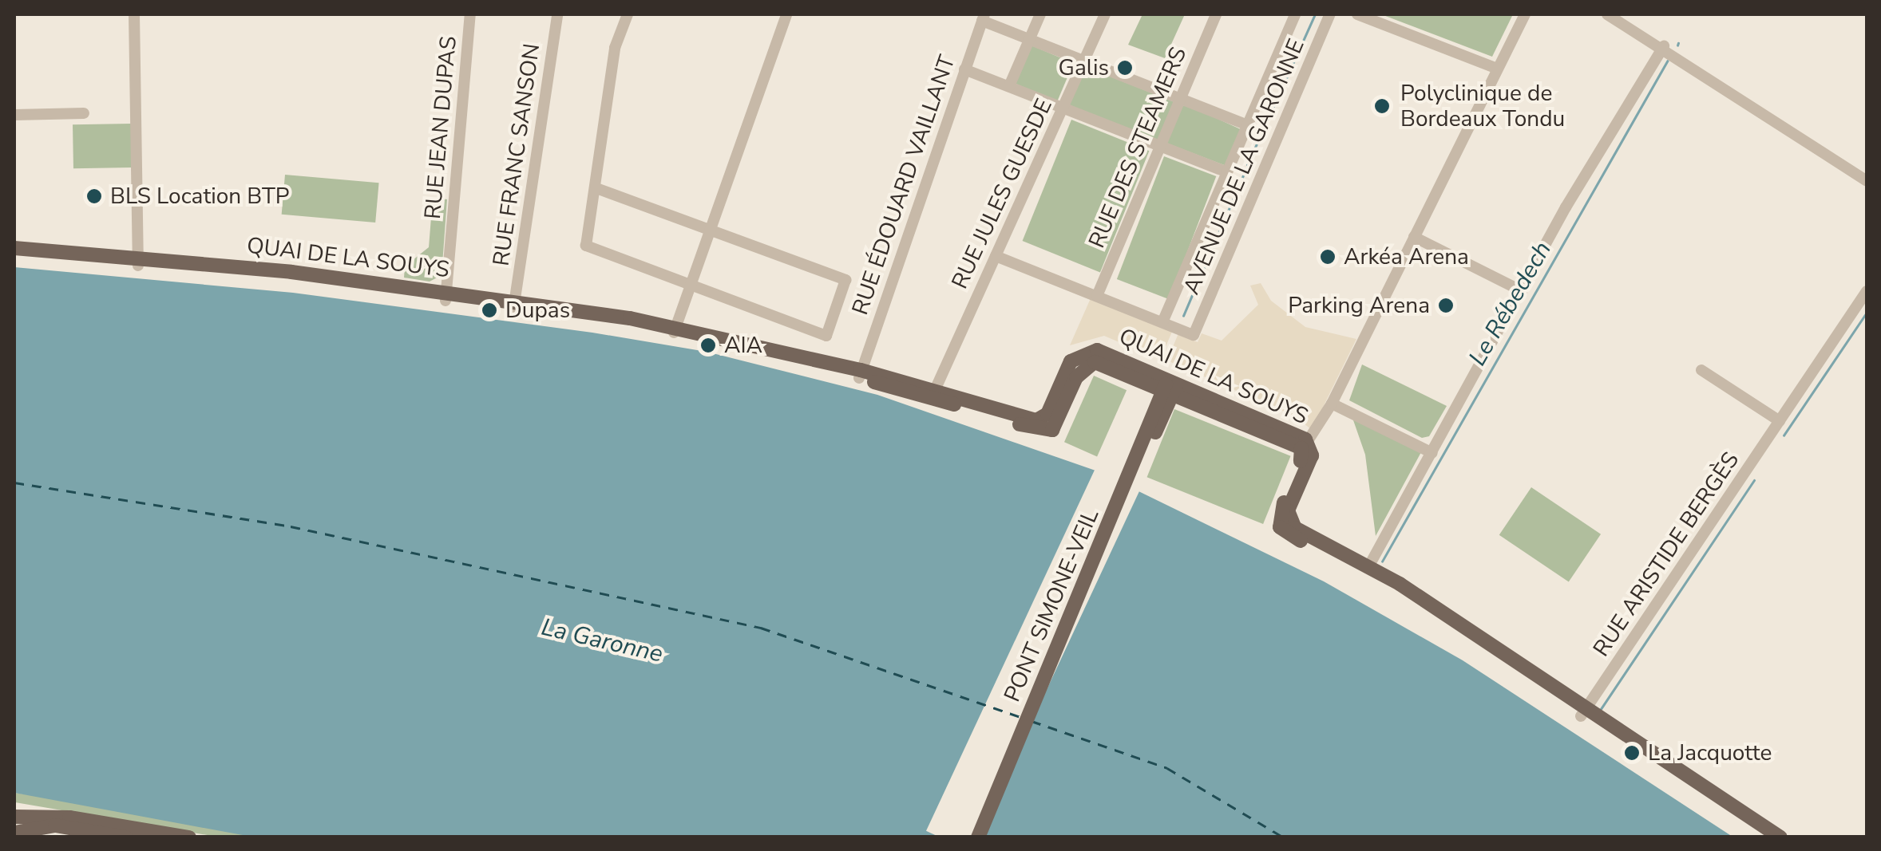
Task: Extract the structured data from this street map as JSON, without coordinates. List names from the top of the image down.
{
  "streets": {
    "main road": ["QUAI DE LA SOUYS", "PONT SIMONE-VEIL"],
    "street": [
      "RUE JEAN DUPAS",
      "RUE DES STEAMERS",
      "RUE FRANC SANSON",
      "AVENUE DE LA GARONNE",
      "RUE ÉDOUARD VAILLANT",
      "RUE JULES GUESDE",
      "RUE ARISTIDE BERGÈS"
    ]
  },
  "crossings": [
    ["RUE JEAN DUPAS", "QUAI DE LA SOUYS"],
    ["RUE FRANC SANSON", "QUAI DE LA SOUYS"],
    ["RUE ÉDOUARD VAILLANT", "QUAI DE LA SOUYS"],
    ["RUE JULES GUESDE", "QUAI DE LA SOUYS"],
    ["QUAI DE LA SOUYS", "RUE ARISTIDE BERGÈS"],
    ["QUAI DE LA SOUYS", "PONT SIMONE-VEIL"]
  ],
  "water": ["Le Rébedech", "La Garonne"],
  "places": [
    "Galis",
    "Polyclinique de Bordeaux Tondu",
    "BLS Location BTP",
    "Arkéa Arena",
    "Parking Arena",
    "Dupas",
    "AIA",
    "La Jacquotte"
  ]
}
